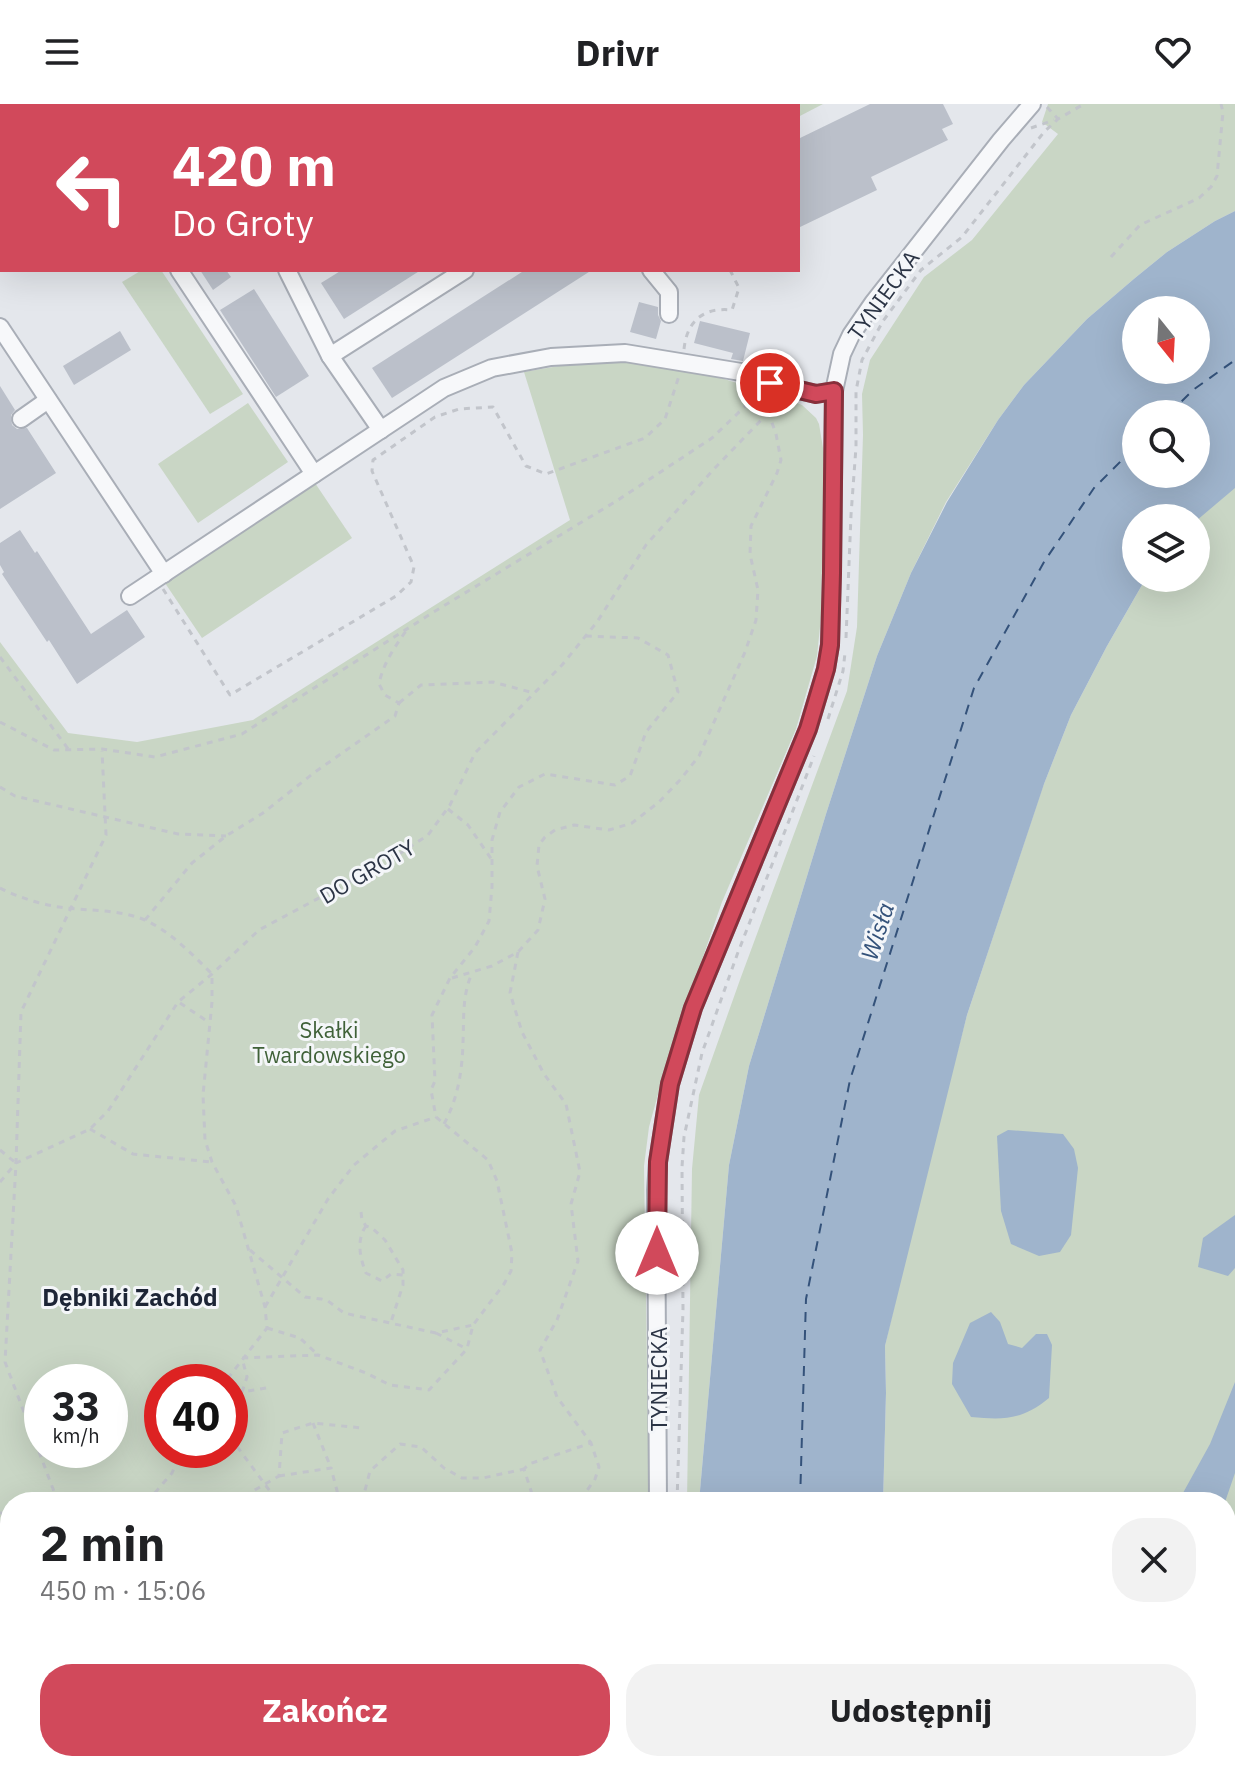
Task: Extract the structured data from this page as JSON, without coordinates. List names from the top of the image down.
{
  "streets": {
    "street": ["TYNIECKA"],
    "path": ["DO GROTY"]
  },
  "districts": ["Dębniki Zachód"],
  "water": ["Wisła"],
  "parks": ["Skałki Twardowskiego"],
  "north": "bottom",
  "page": {
    "header": "Drivr",
    "turn": ["420 m", "Do Groty"],
    "speed": "33 km/h",
    "limit": "40",
    "heading": ["2 min", "450 m · 15:06"],
    "buttons": ["Zakończ", "Udostępnij"]
  }
}
